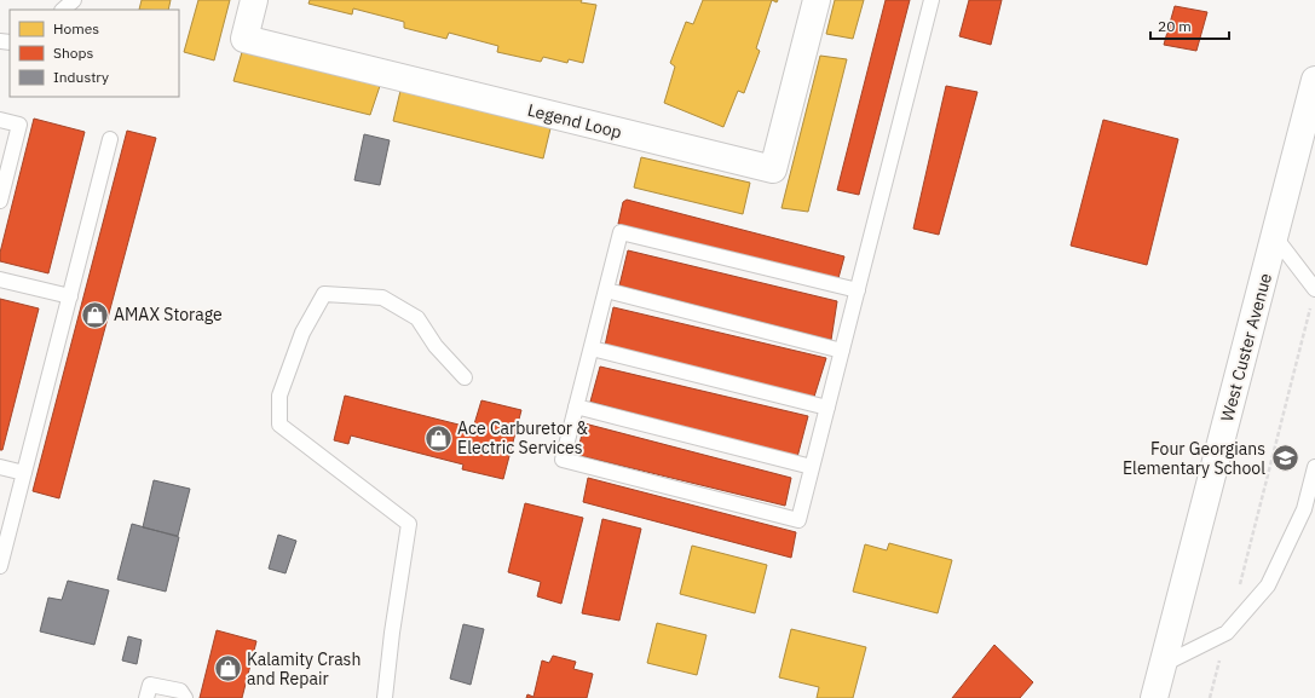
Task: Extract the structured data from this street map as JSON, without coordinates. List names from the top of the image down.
{
  "streets": {
    "street": ["Legend Loop", "West Custer Avenue"]
  },
  "places": {
    "shop": ["AMAX Storage", "Ace Carburetor & Electric Services", "Kalamity Crash and Repair"],
    "school or university": ["Four Georgians Elementary School"]
  },
  "legend": ["Homes", "Shops", "Industry"],
  "scale_bar": "20 m"
}
